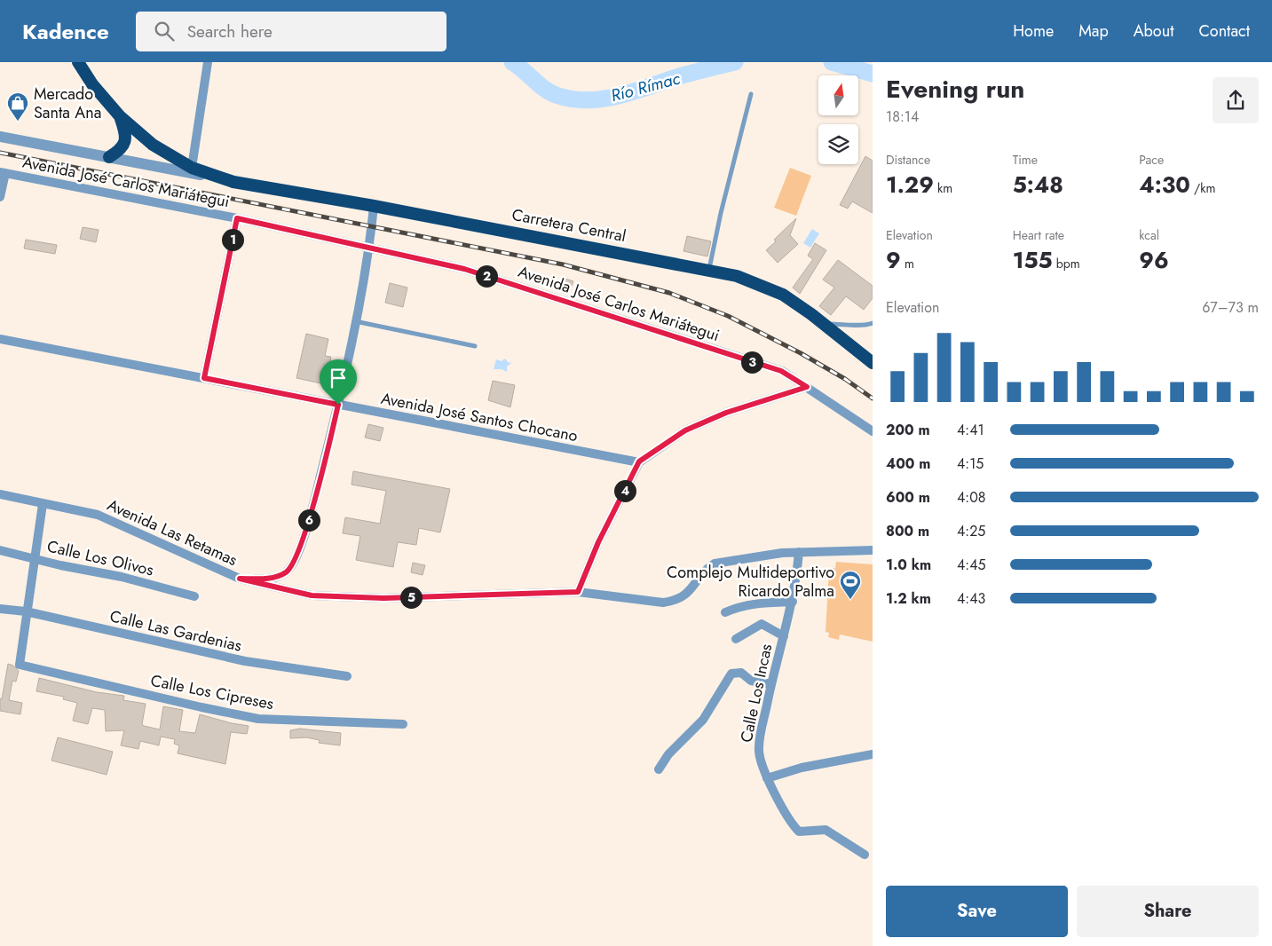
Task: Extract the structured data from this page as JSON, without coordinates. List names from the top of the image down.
{
  "streets": {
    "highway": ["Carretera Central"],
    "street": [
      "Avenida José Carlos Mariátegui",
      "Avenida José Santos Chocano",
      "Avenida Las Retamas",
      "Calle Los Olivos",
      "Calle Las Gardenias",
      "Calle Los Cipreses",
      "Calle Los Incas"
    ]
  },
  "crossings": [
    ["Avenida Las Retamas", "Calle Los Incas"],
    ["Calle Las Gardenias", "Calle Los Cipreses"]
  ],
  "water": ["Río Rímac"],
  "places": {
    "shop": ["Mercado Santa Ana"],
    "sports": ["Complejo Multideportivo Ricardo Palma"]
  },
  "north": "top",
  "page": {
    "header": "Kadence",
    "search": "Search here",
    "nav": [
      "Home",
      "Map",
      "About",
      "Contact"
    ],
    "heading": ["Evening run", "18:14"],
    "stats": [
      ["Distance", "1.29 km"],
      ["Time", "5:48"],
      ["Pace", "4:30 /km"],
      ["Elevation", "9 m"],
      ["Heart rate", "155 bpm"],
      ["kcal", "96"]
    ],
    "pins": [
      "1",
      "2",
      "3",
      "4",
      "6",
      "5"
    ],
    "chart": ["Elevation", "67–73 m"],
    "list": [
      {
        "name": "200 m",
        "note": "4:41"
      },
      {
        "name": "400 m",
        "note": "4:15"
      },
      {
        "name": "600 m",
        "note": "4:08"
      },
      {
        "name": "800 m",
        "note": "4:25"
      },
      {
        "name": "1.0 km",
        "note": "4:45"
      },
      {
        "name": "1.2 km",
        "note": "4:43"
      }
    ],
    "buttons": ["Save", "Share"]
  }
}
